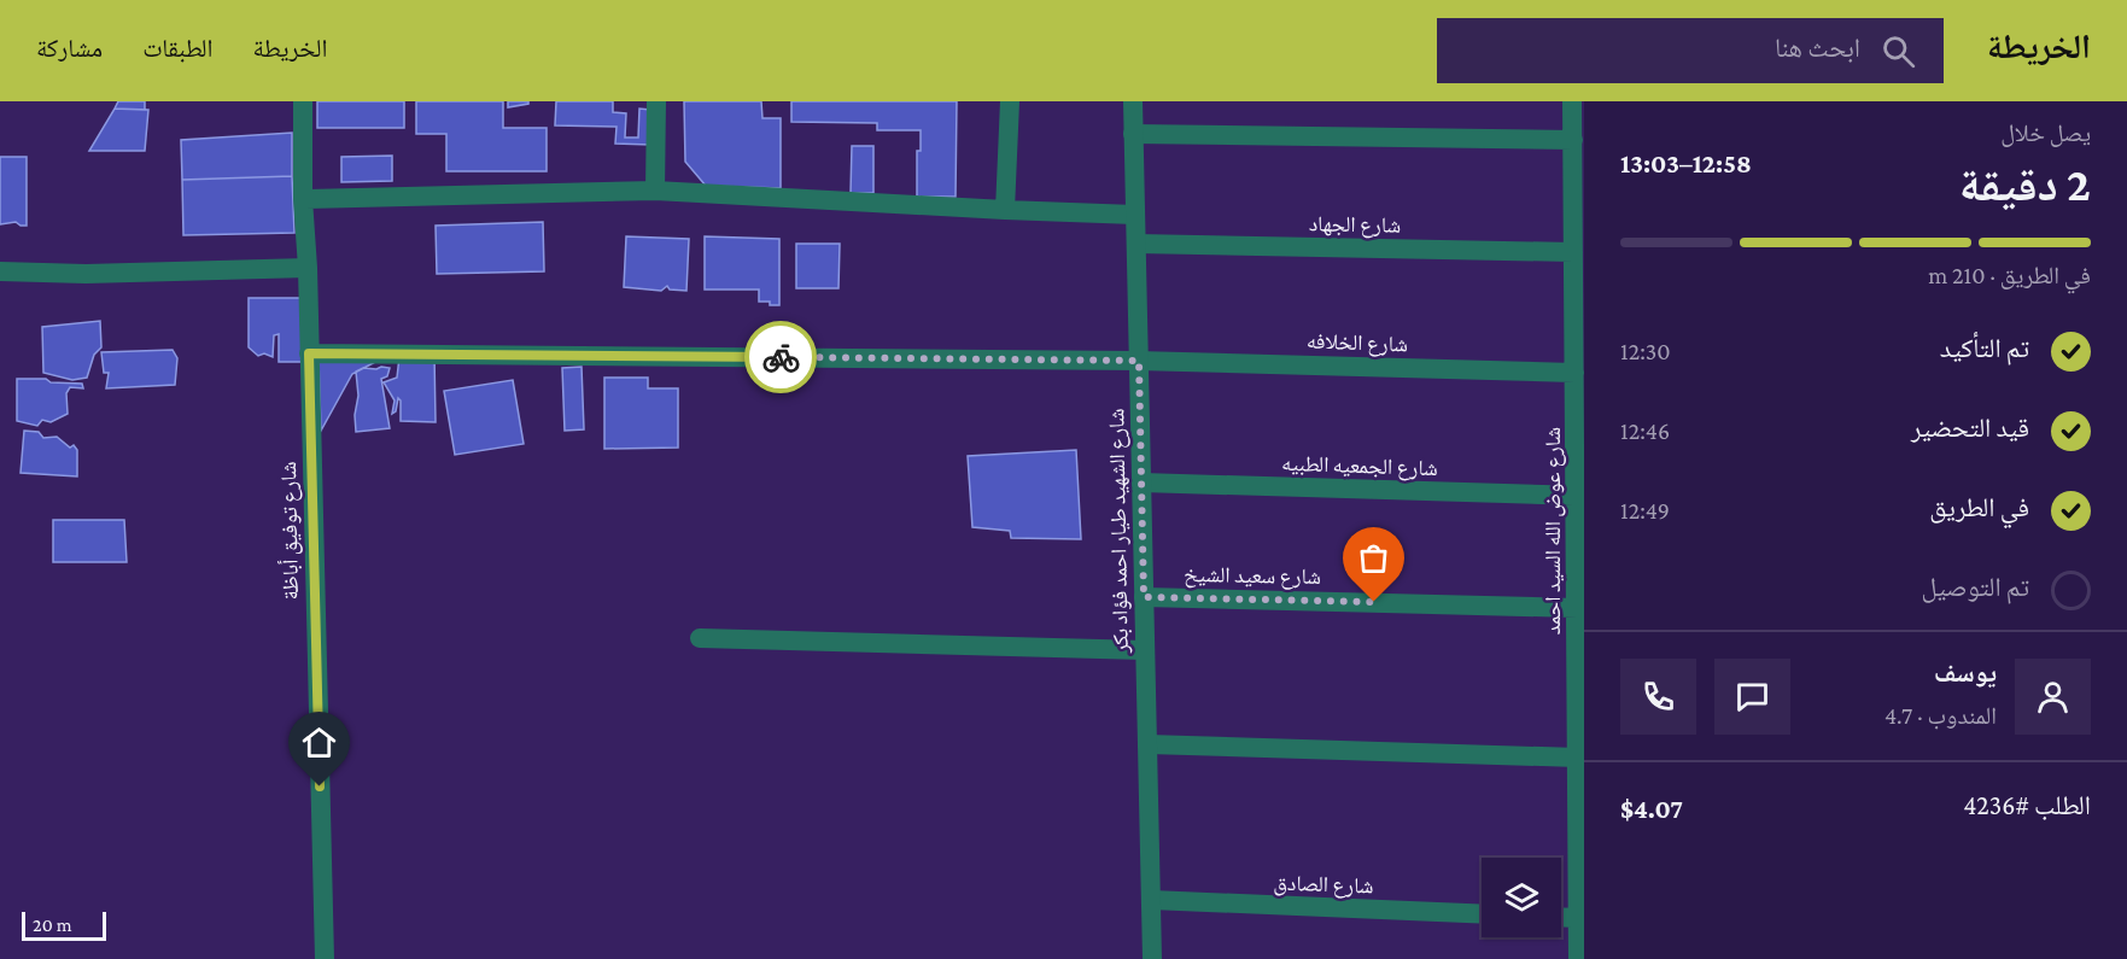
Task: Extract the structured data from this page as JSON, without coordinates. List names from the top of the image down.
{
  "streets": {
    "street": [
      "شارع الجهاد",
      "شارع الخلافه",
      "شارع الجمعيه الطبيه",
      "شارع توفيق أباظة",
      "شارع الشهيد طيار احمد فؤاد بكر",
      "شارع عوض الله السيد احمد",
      "شارع سعيد الشيخ",
      "شارع الصادق"
    ]
  },
  "crossings": [
    ["شارع الجهاد", "شارع الشهيد طيار احمد فؤاد بكر"],
    ["شارع الجهاد", "شارع عوض الله السيد احمد"],
    ["شارع الخلافه", "شارع توفيق أباظة"],
    ["شارع الخلافه", "شارع الشهيد طيار احمد فؤاد بكر"],
    ["شارع الخلافه", "شارع عوض الله السيد احمد"],
    ["شارع الجمعيه الطبيه", "شارع الشهيد طيار احمد فؤاد بكر"],
    ["شارع الجمعيه الطبيه", "شارع عوض الله السيد احمد"],
    ["شارع الشهيد طيار احمد فؤاد بكر", "شارع سعيد الشيخ"],
    ["شارع الشهيد طيار احمد فؤاد بكر", "شارع الصادق"],
    ["شارع عوض الله السيد احمد", "شارع سعيد الشيخ"]
  ],
  "scale_bar": "20 m",
  "page": {
    "header": "الخريطة",
    "search": "ابحث هنا",
    "nav": ["الخريطة", "الطبقات", "مشاركة"],
    "heading": ["2 دقيقة", "يصل خلال", "12:58–13:03"],
    "panel": [
      "يوسف",
      "المندوب · 4.7",
      "الطلب #4236",
      "$4.07"
    ],
    "bar": "في الطريق · 210 m",
    "list": [
      ["تم التأكيد", "12:30"],
      ["قيد التحضير", "12:46"],
      ["في الطريق", "12:49"],
      "تم التوصيل"
    ],
    "scale": "20 m"
  }
}
